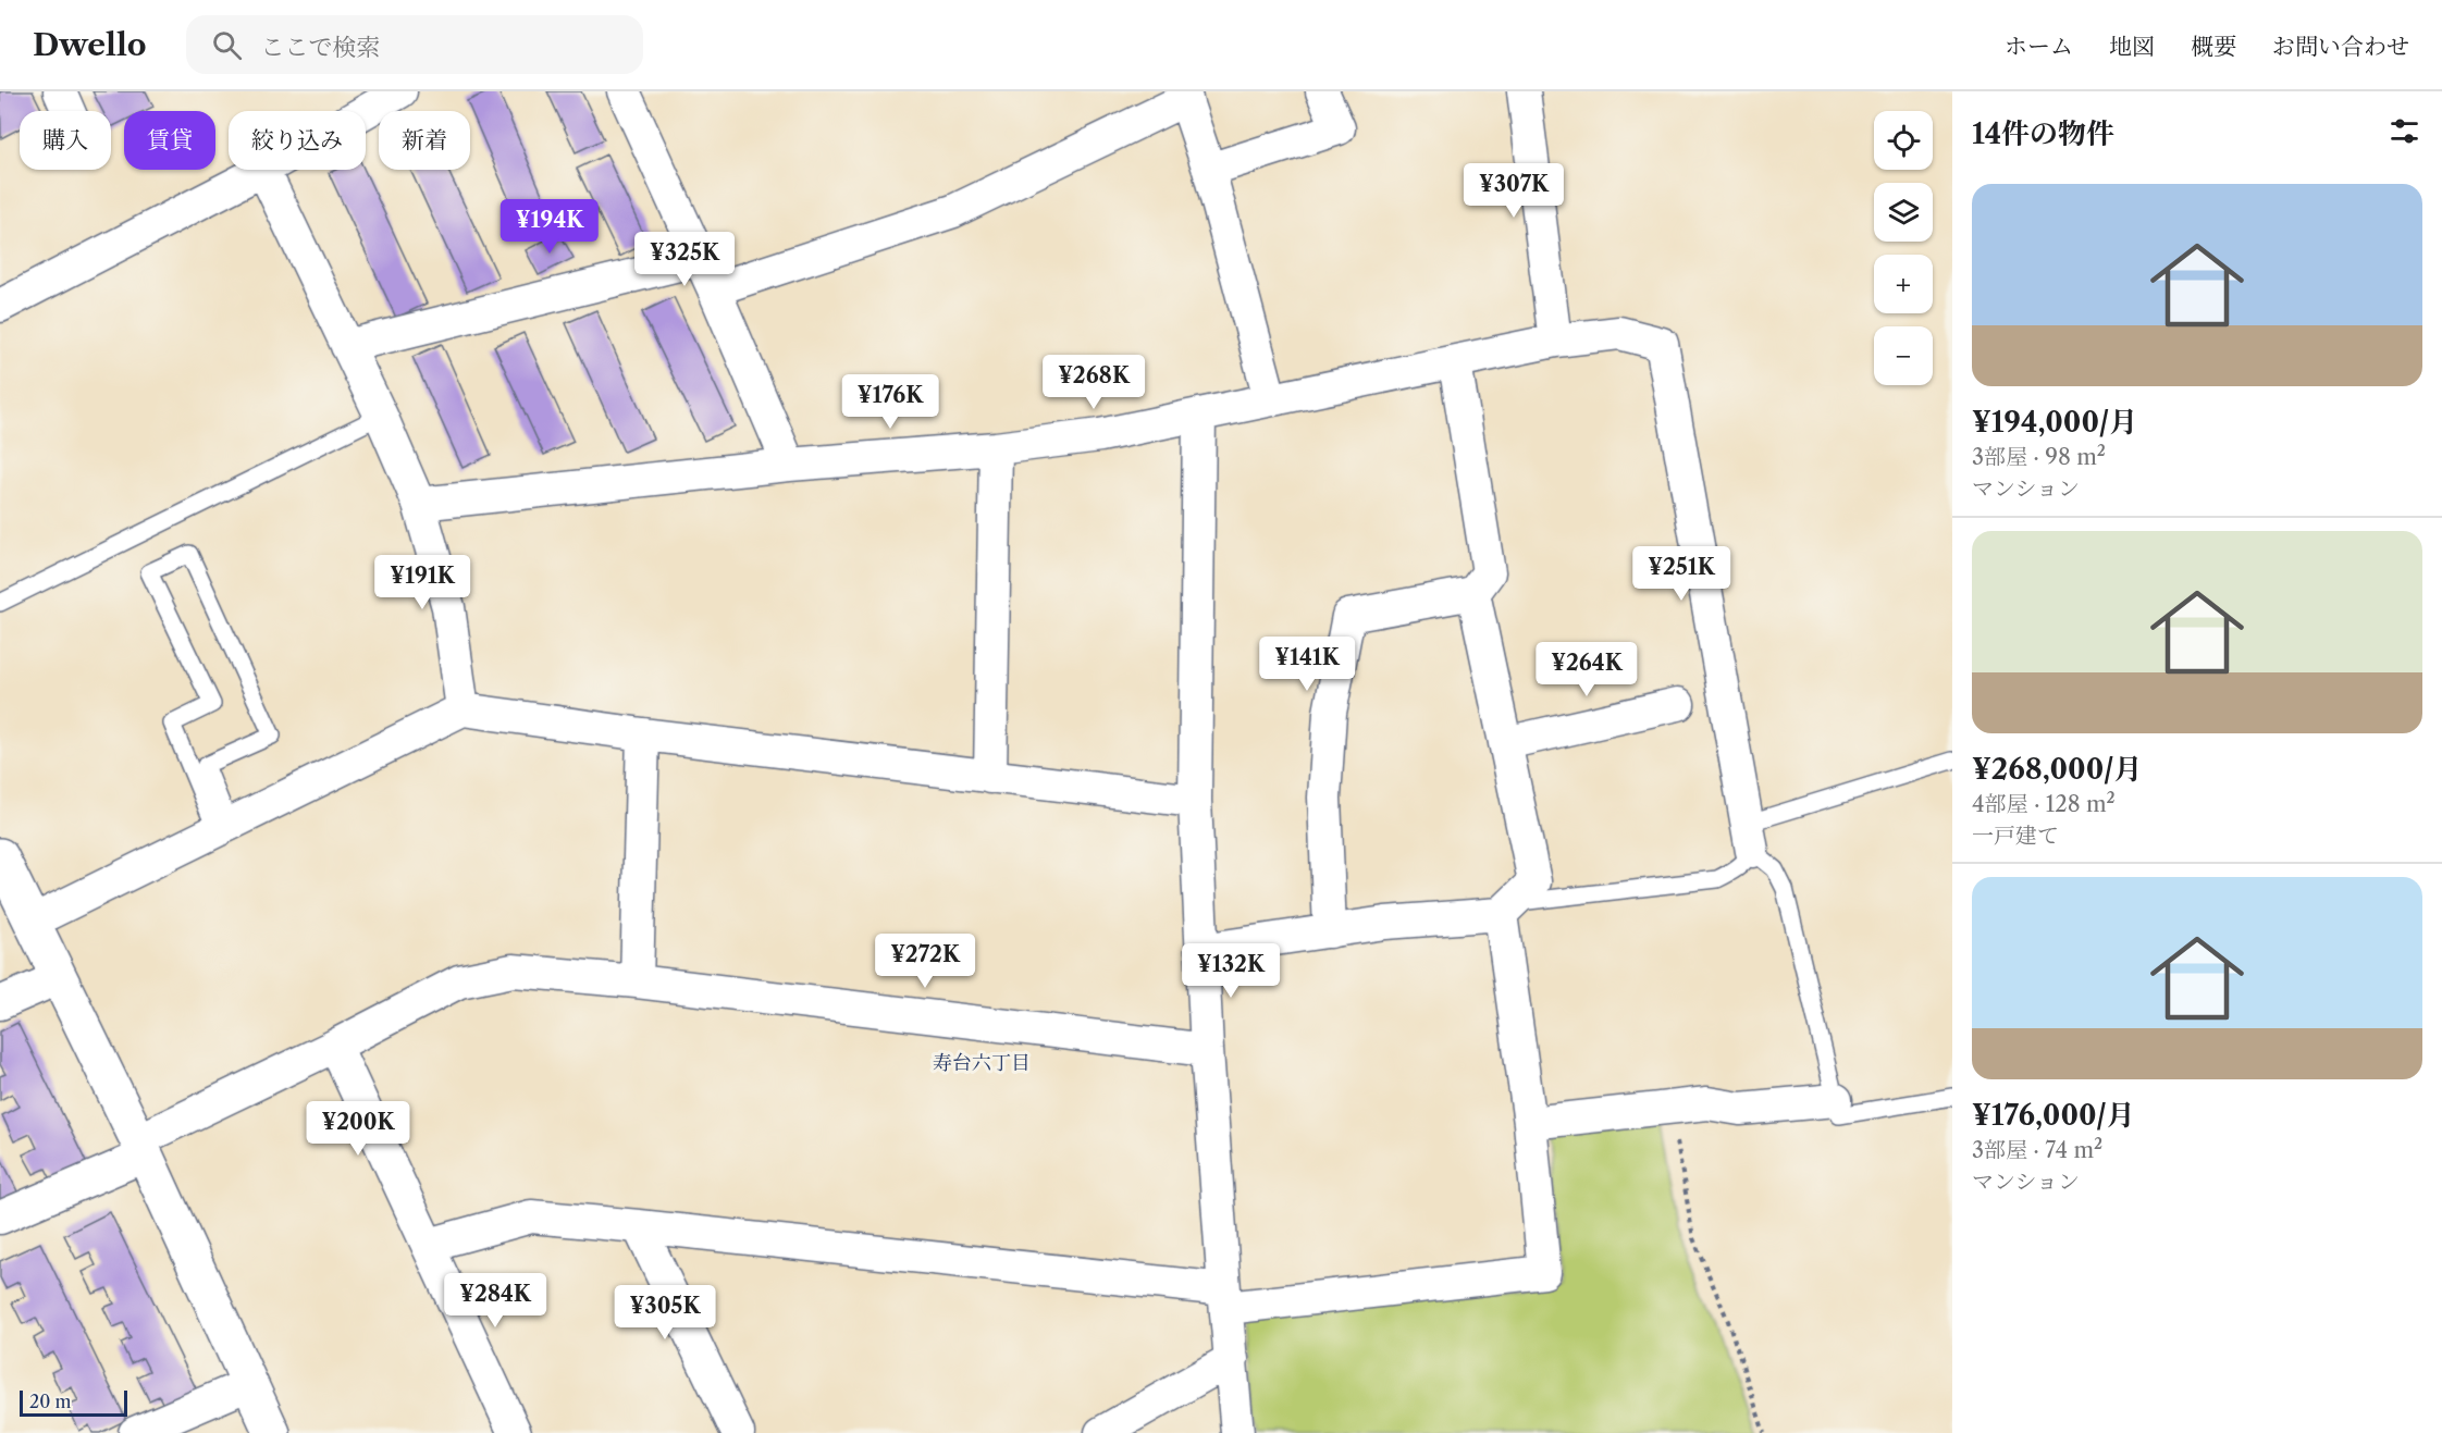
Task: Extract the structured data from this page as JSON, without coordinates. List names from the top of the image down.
{
  "districts": ["寿台六丁目"],
  "scale_bar": "20 m",
  "page": {
    "header": "Dwello",
    "search": "ここで検索",
    "nav": [
      "ホーム",
      "地図",
      "概要",
      "お問い合わせ"
    ],
    "heading": "14件の物件",
    "map_buttons": ["+", "−"],
    "chip": [
      "購入",
      "賃貸",
      "絞り込み",
      "新着"
    ],
    "price": [
      "¥307K",
      "¥194K",
      "¥325K",
      "¥268K",
      "¥176K",
      "¥251K",
      "¥191K",
      "¥141K",
      "¥264K",
      "¥272K",
      "¥132K",
      "¥200K",
      "¥284K",
      "¥305K"
    ],
    "list": [
      {
        "name": "¥194,000/月",
        "note": "3部屋 · 98 m² · マンション"
      },
      {
        "name": "¥268,000/月",
        "note": "4部屋 · 128 m² · 一戸建て"
      },
      {
        "name": "¥176,000/月",
        "note": "3部屋 · 74 m² · マンション"
      }
    ],
    "scale": "20 m"
  }
}
